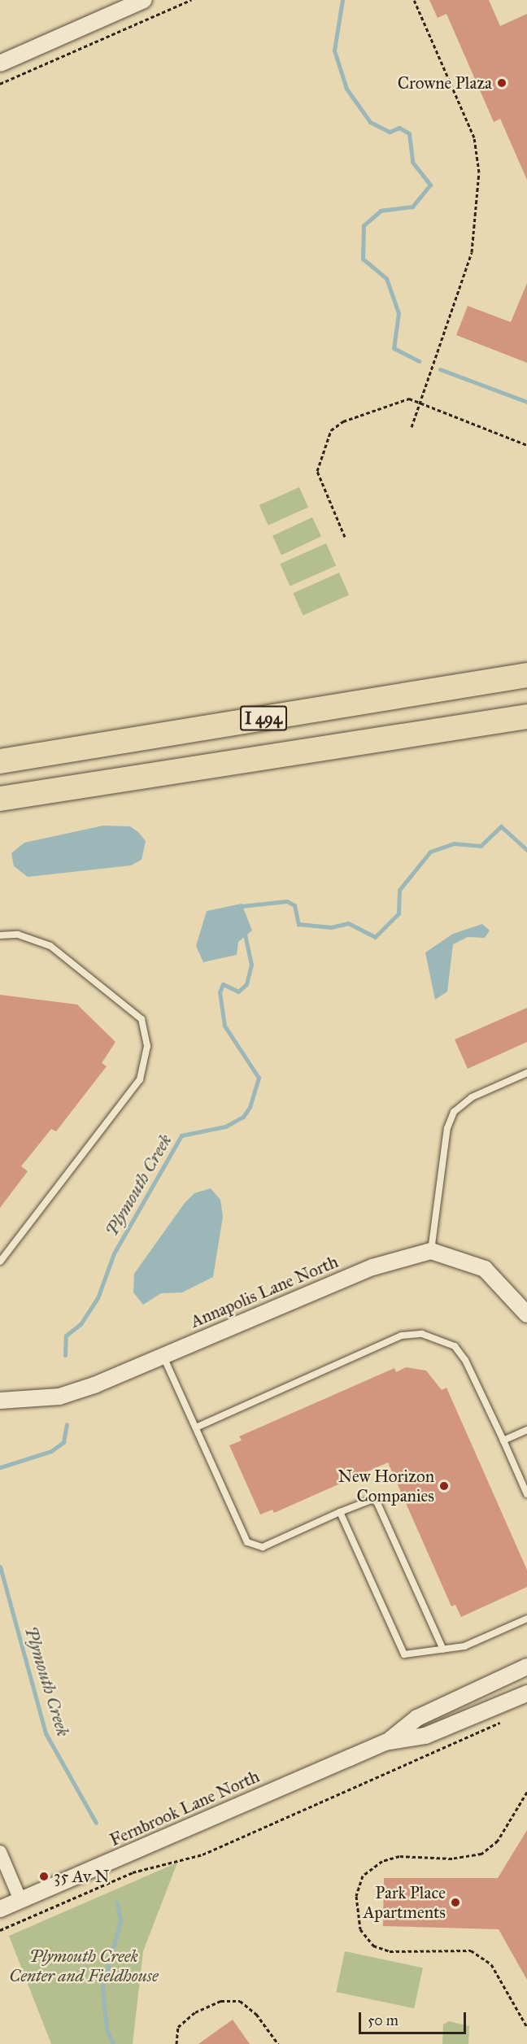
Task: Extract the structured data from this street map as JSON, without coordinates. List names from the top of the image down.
{
  "streets": {
    "highway": ["I 494"],
    "street": ["Annapolis Lane North", "Fernbrook Lane North"]
  },
  "water": ["Plymouth Creek"],
  "parks": ["Plymouth Creek Center and Fieldhouse"],
  "places": [
    "Crowne Plaza",
    "New Horizon Companies",
    "35 Av N",
    "Park Place Apartments"
  ],
  "scale_bar": "50 m"
}
